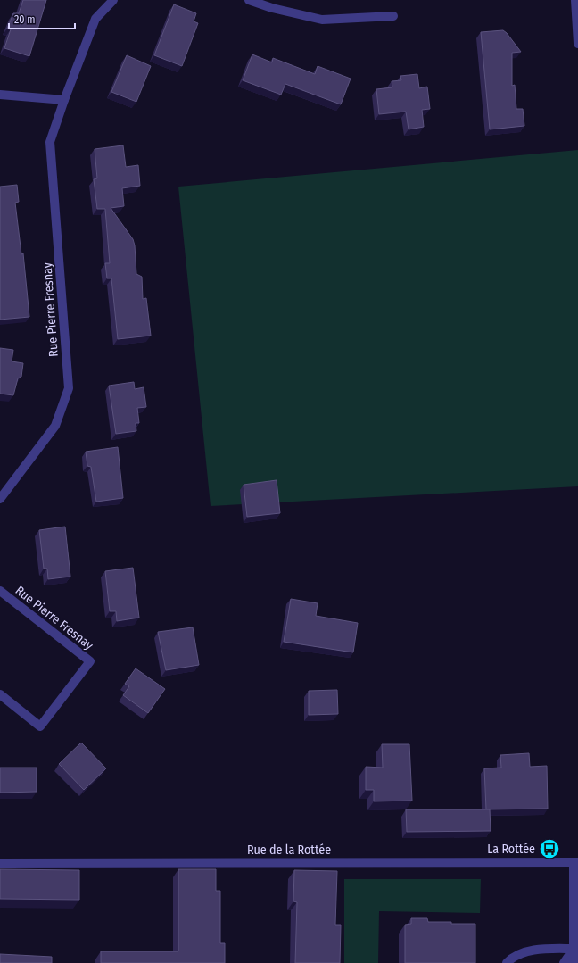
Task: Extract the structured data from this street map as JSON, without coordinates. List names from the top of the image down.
{
  "streets": {
    "street": ["Rue Pierre Fresnay", "Rue de la Rottée"]
  },
  "places": {
    "bus stop": ["La Rottée"]
  },
  "scale_bar": "20 m"
}
